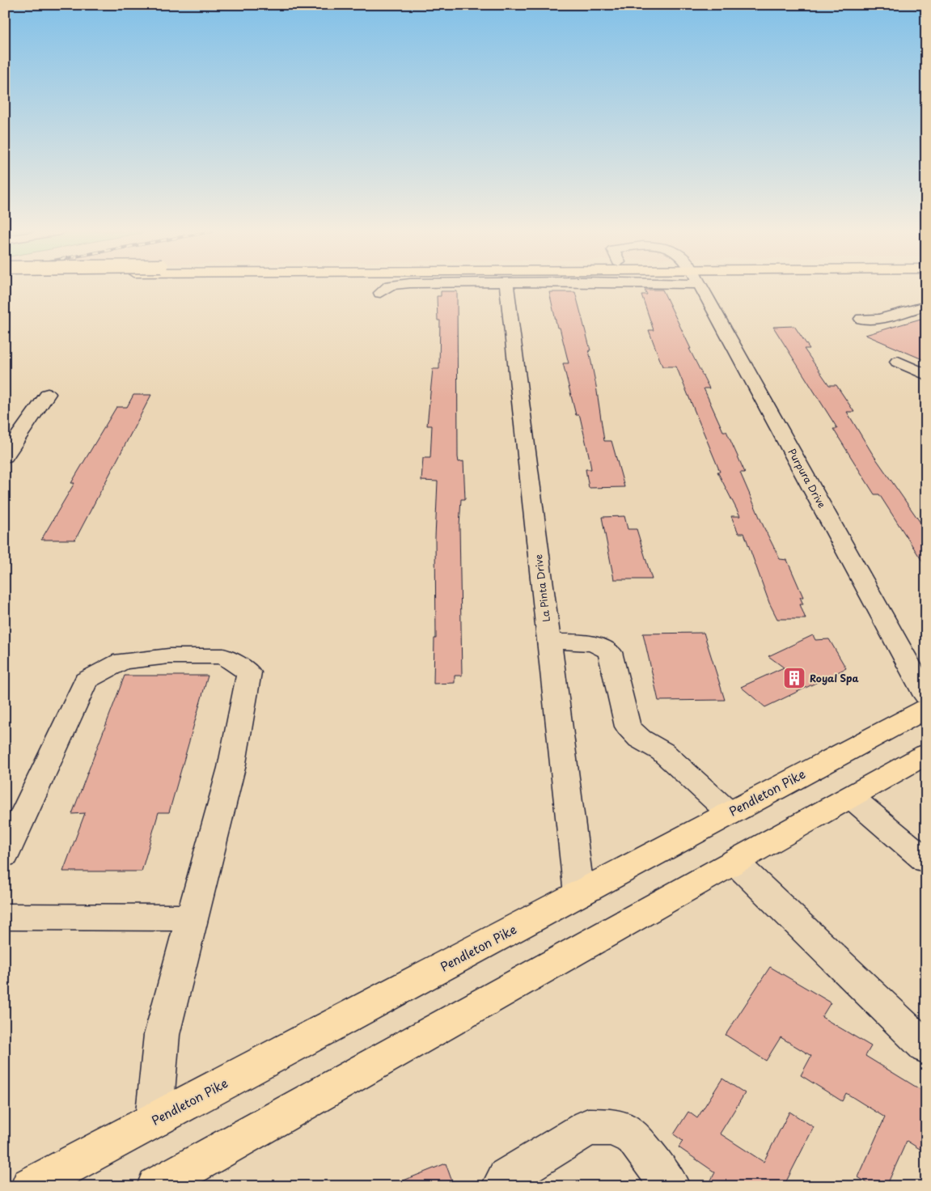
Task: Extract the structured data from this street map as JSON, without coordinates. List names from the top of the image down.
{
  "streets": {
    "main road": ["Pendleton Pike"],
    "street": ["Purpura Drive", "La Pinta Drive"]
  },
  "crossings": [
    ["La Pinta Drive", "Pendleton Pike"]
  ],
  "places": {
    "building": ["Royal Spa"]
  }
}
